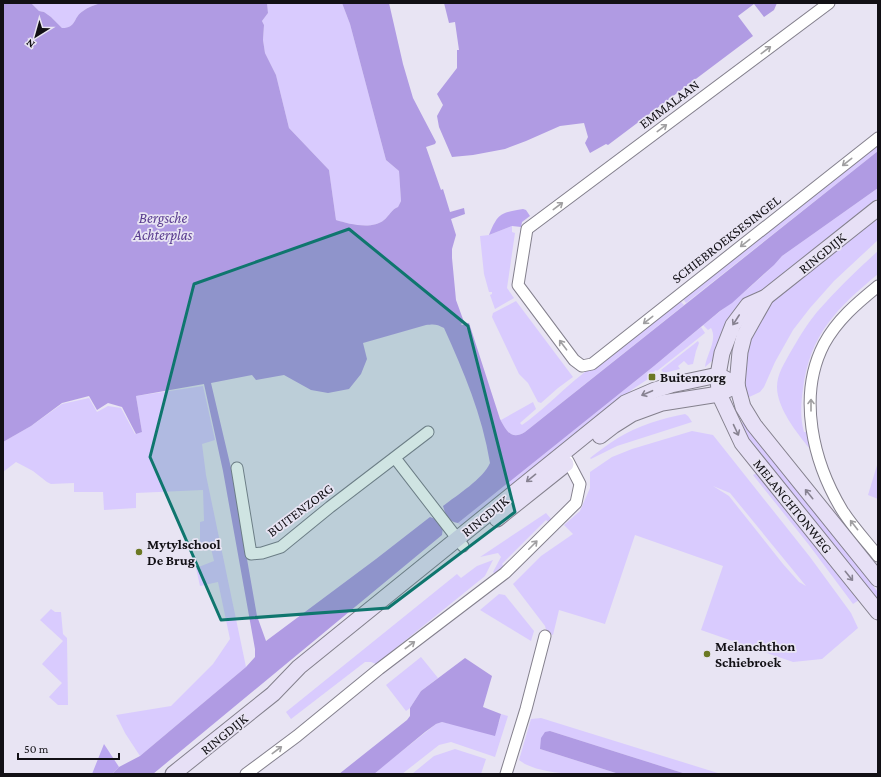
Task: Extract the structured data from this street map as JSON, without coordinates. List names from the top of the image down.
{
  "streets": {
    "street": [
      "EMMALAAN",
      "SCHIEBROEKSESINGEL",
      "RINGDIJK",
      "MELANCHTONWEG",
      "BUITENZORG"
    ]
  },
  "crossings": [
    ["EMMALAAN", "SCHIEBROEKSESINGEL"],
    ["RINGDIJK", "MELANCHTONWEG"]
  ],
  "one_way": ["SCHIEBROEKSESINGEL"],
  "water": ["Bergsche Achterplas"],
  "places": {
    "transit": ["Buitenzorg"],
    "other": ["Mytylschool De Brug", "Melanchthon Schiebroek"]
  },
  "scale_bar": "50 m",
  "north": "bottom left"
}
